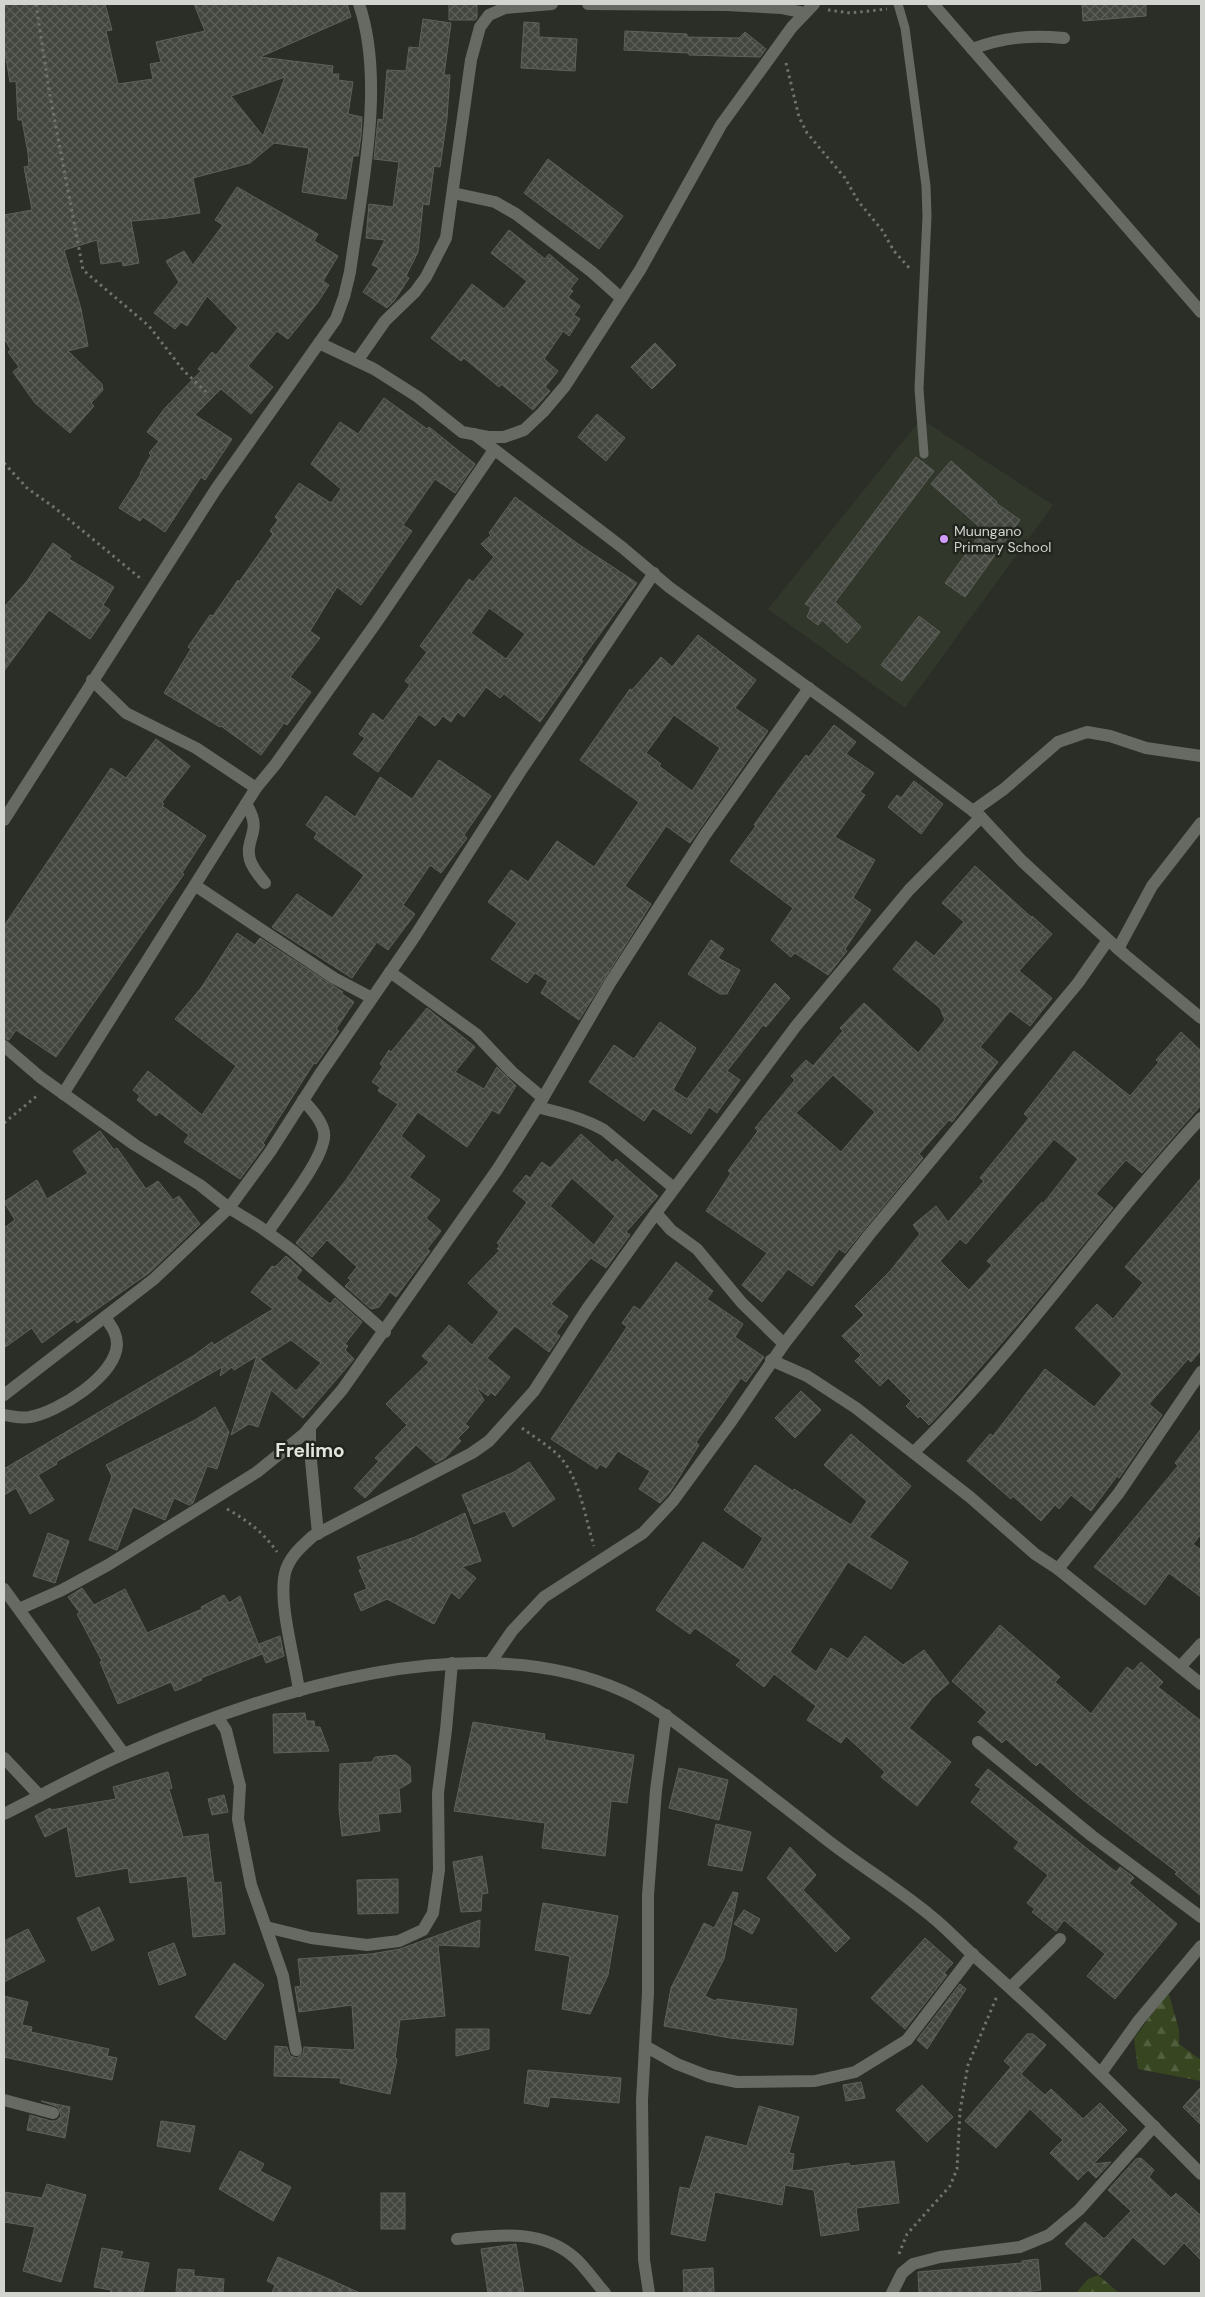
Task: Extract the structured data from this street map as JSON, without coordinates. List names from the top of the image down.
{
  "districts": ["Frelimo"],
  "places": ["Muungano Primary School"]
}
